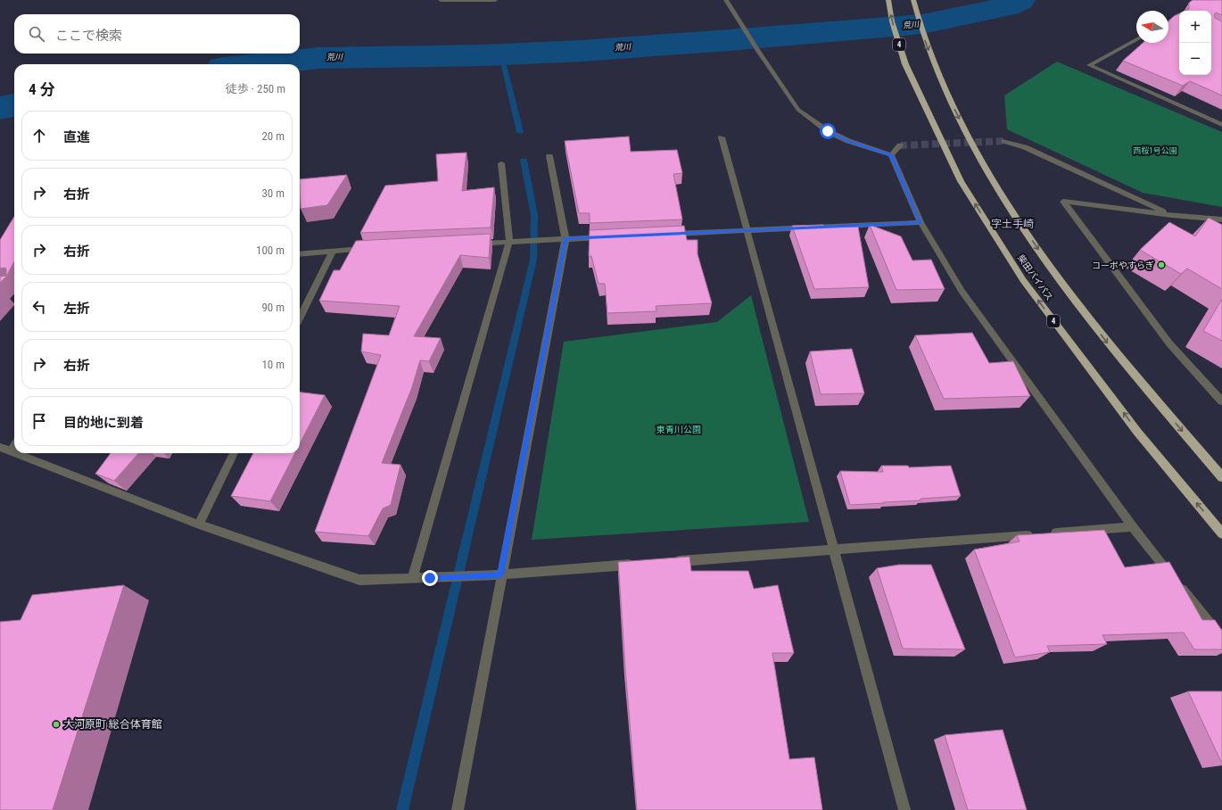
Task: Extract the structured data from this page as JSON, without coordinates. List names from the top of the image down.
{
  "streets": {
    "highway": ["4", "柴田バイパス"]
  },
  "districts": ["字土手崎"],
  "water": ["荒川"],
  "parks": ["西桜1号公園", "東青川公園"],
  "places": ["コーポやすらぎ", "大河原町 総合体育館"],
  "north": "left",
  "page": {
    "map_buttons": ["+", "−"],
    "search": "ここで検索",
    "heading": ["4 分", "徒歩 · 250 m"],
    "list": [
      ["直進", "20 m"],
      ["右折", "30 m"],
      ["右折", "100 m"],
      ["左折", "90 m"],
      ["右折", "10 m"],
      "目的地に到着"
    ]
  }
}
